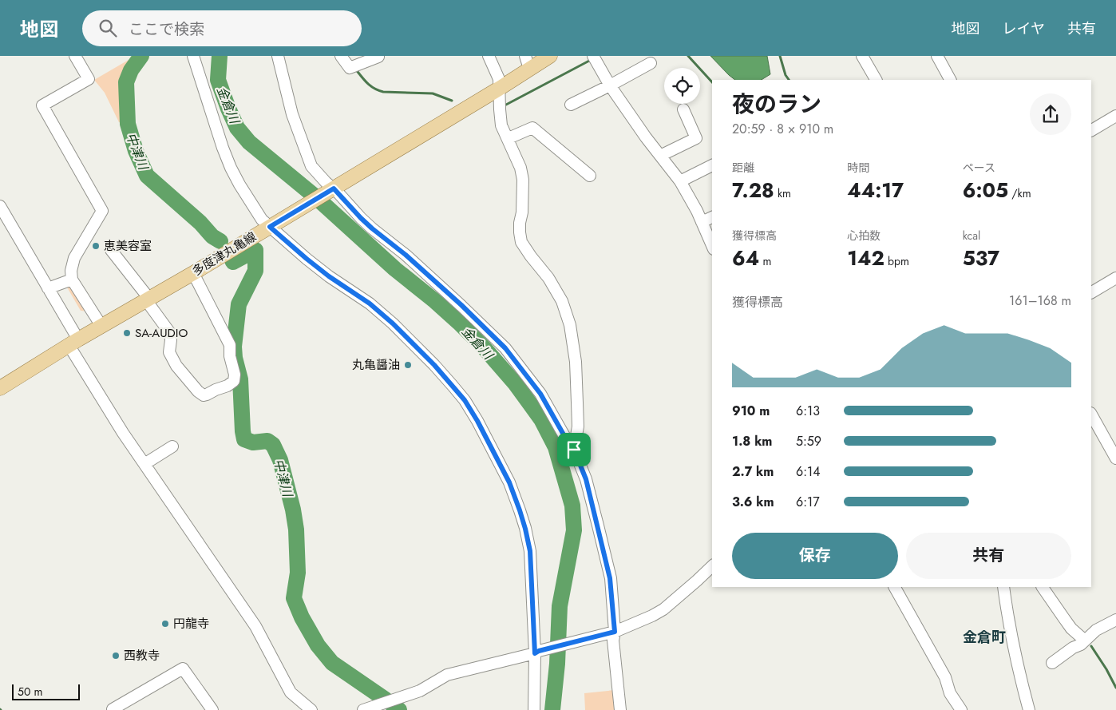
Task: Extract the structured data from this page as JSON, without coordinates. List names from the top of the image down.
{
  "streets": {
    "main road": ["多度津丸亀線"]
  },
  "districts": ["金倉町"],
  "water": ["金倉川", "中津川"],
  "places": [
    "恵美容室",
    "SA-AUDIO",
    "丸亀醤油",
    "円龍寺",
    "西教寺"
  ],
  "scale_bar": "50 m",
  "page": {
    "header": "地図",
    "search": "ここで検索",
    "nav": ["地図", "レイヤ", "共有"],
    "heading": ["夜のラン", "20:59 · 8 × 910 m"],
    "stats": [
      ["距離", "7.28 km"],
      ["時間", "44:17"],
      ["ペース", "6:05 /km"],
      ["獲得標高", "64 m"],
      ["心拍数", "142 bpm"],
      ["kcal", "537"]
    ],
    "chart": ["獲得標高", "161–168 m"],
    "list": [
      {
        "name": "910 m",
        "note": "6:13"
      },
      {
        "name": "1.8 km",
        "note": "5:59"
      },
      {
        "name": "2.7 km",
        "note": "6:14"
      },
      {
        "name": "3.6 km",
        "note": "6:17"
      }
    ],
    "buttons": ["保存", "共有"],
    "scale": "50 m"
  }
}
